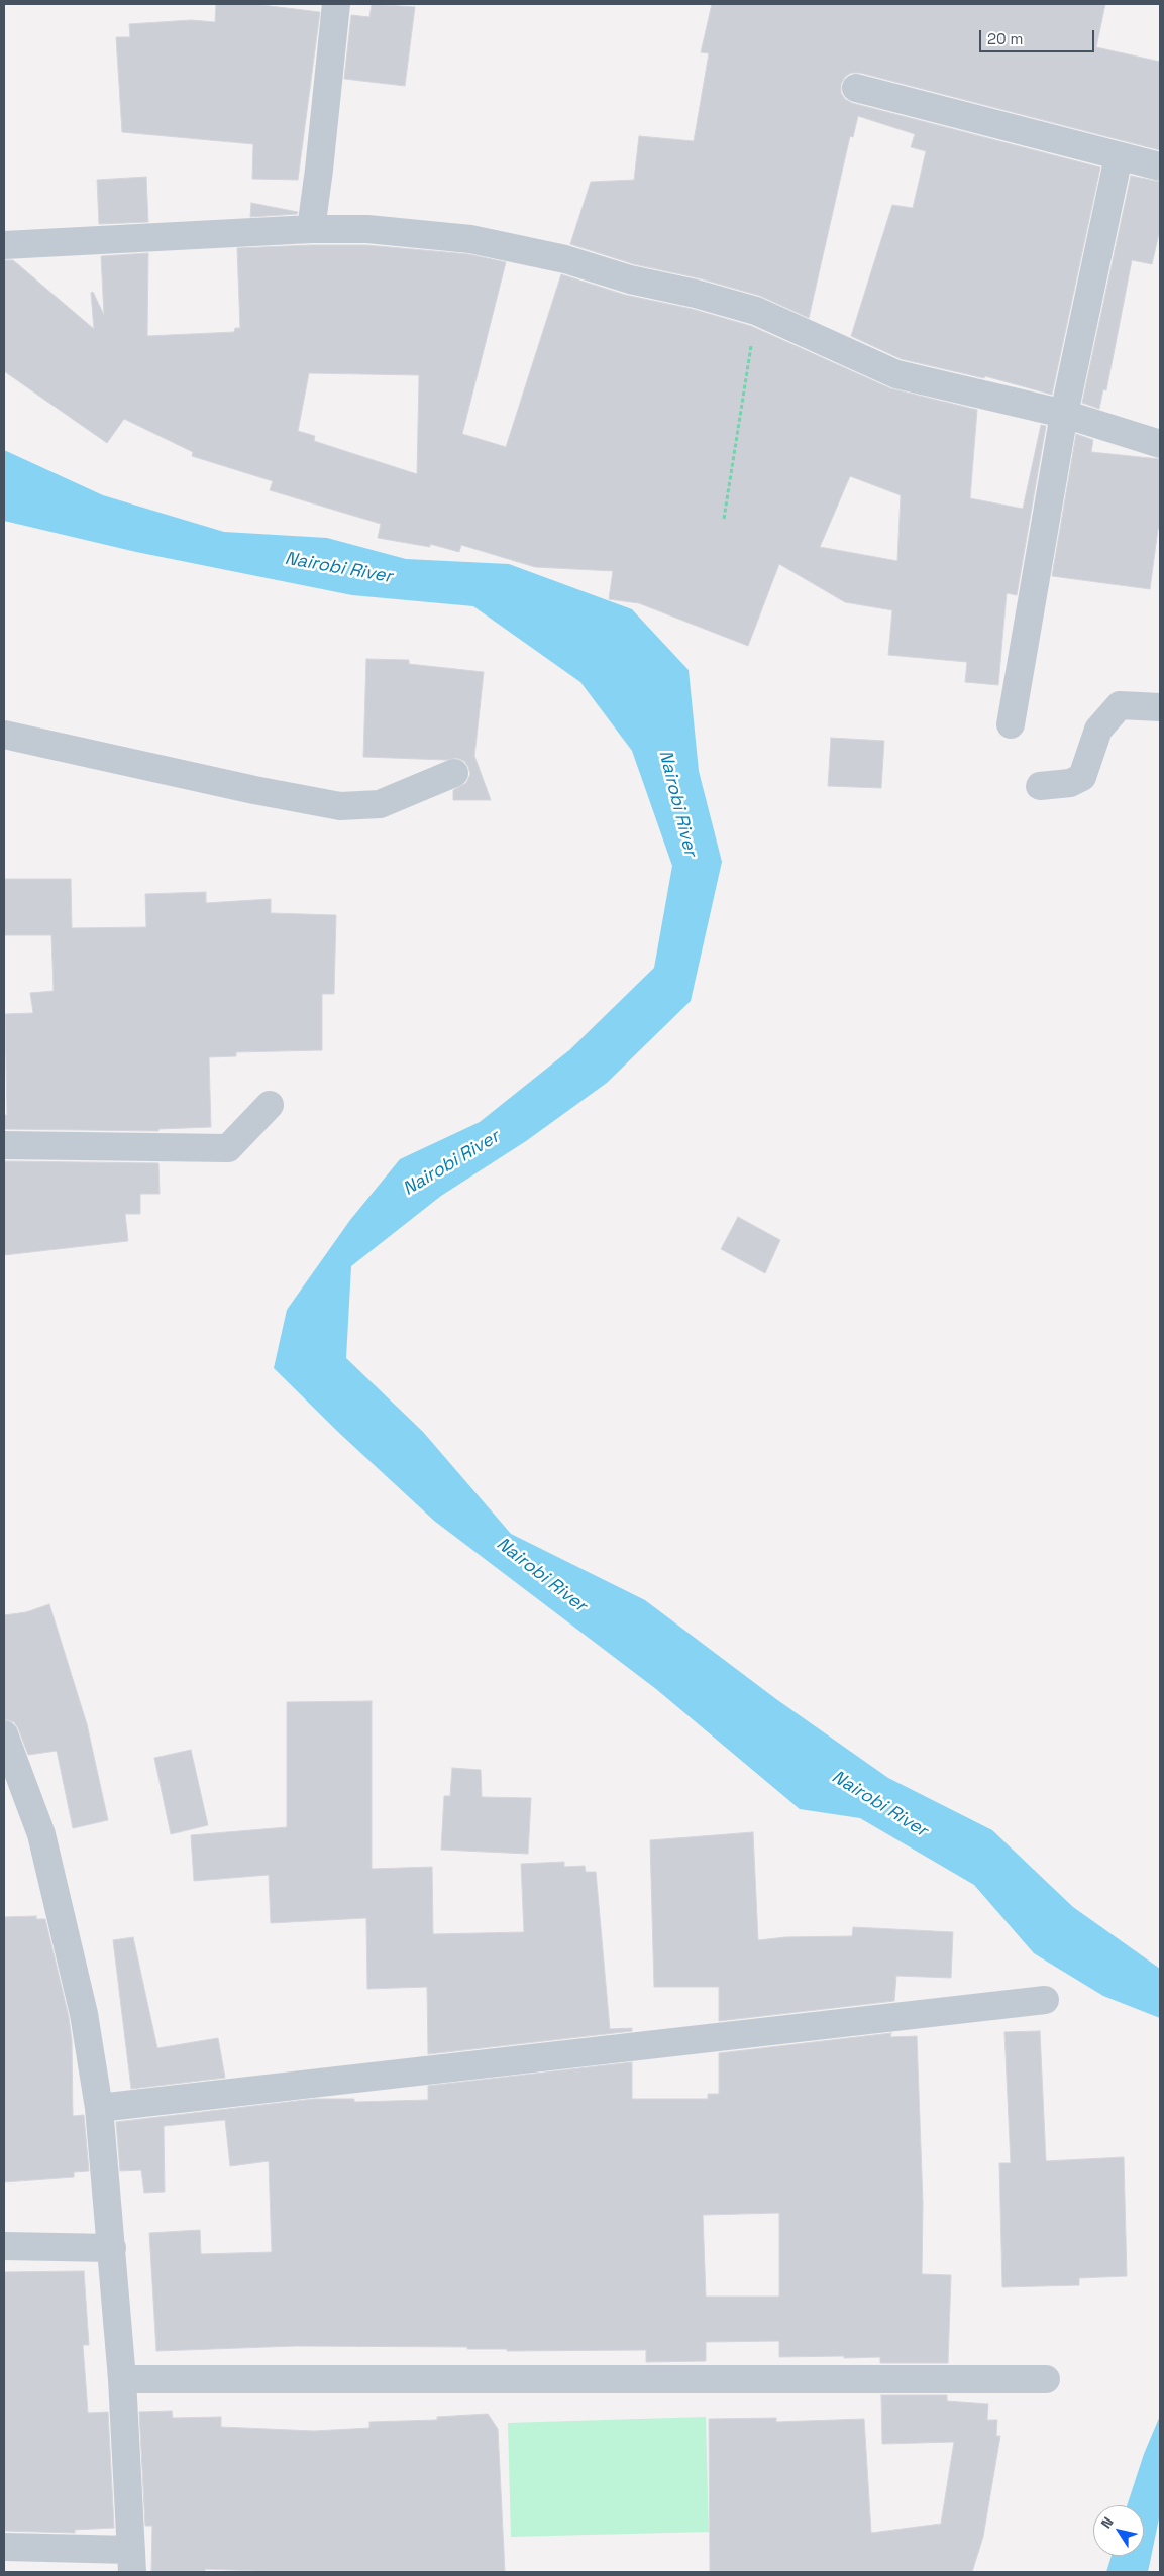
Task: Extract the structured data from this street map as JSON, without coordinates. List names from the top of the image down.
{
  "water": ["Nairobi River"],
  "scale_bar": "20 m",
  "north": "top left"
}
